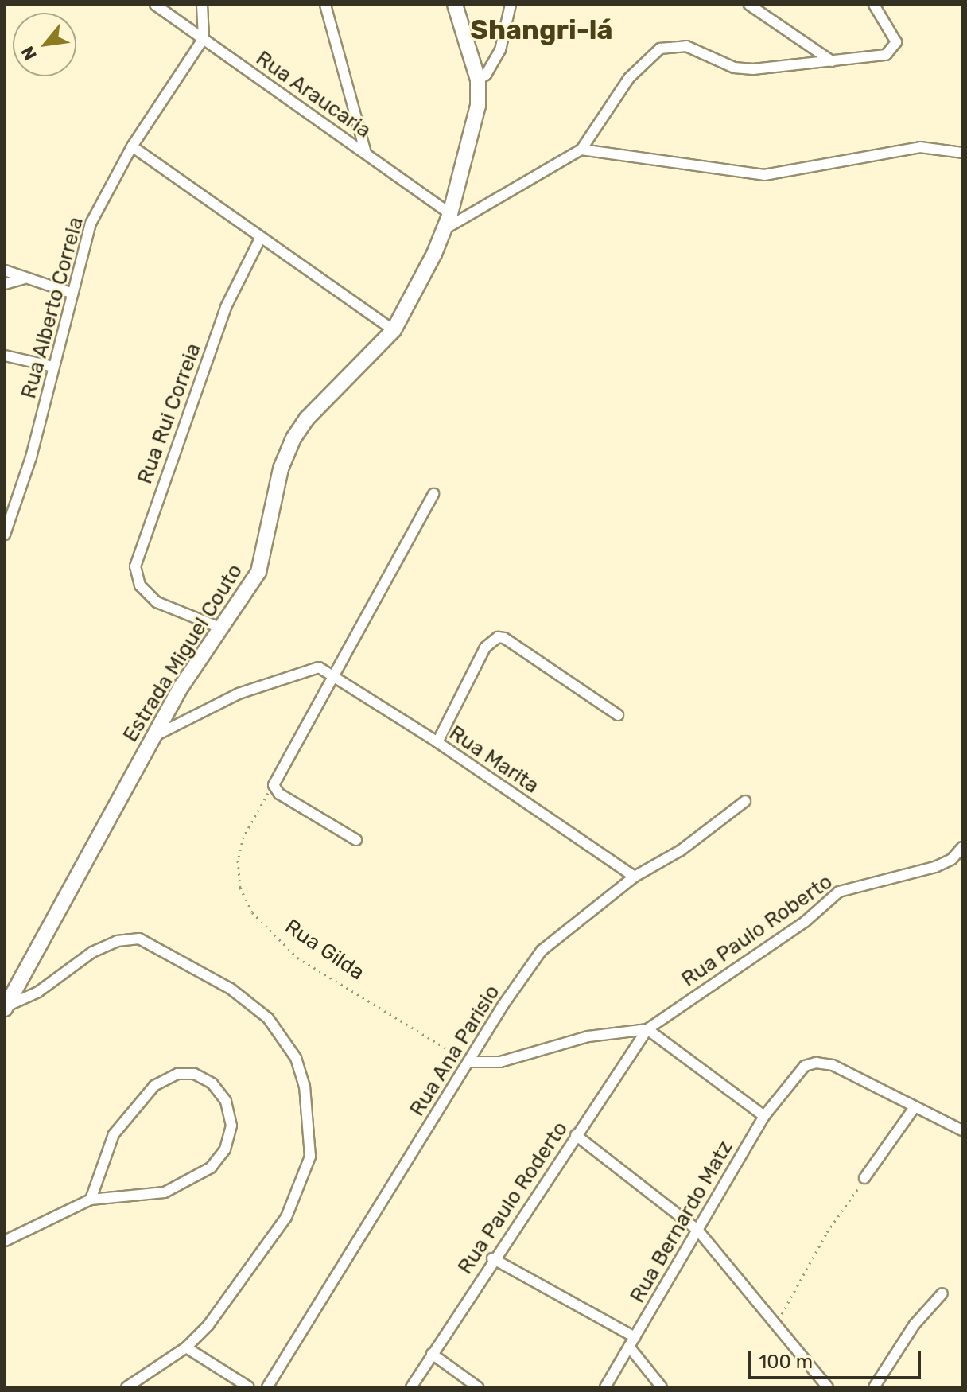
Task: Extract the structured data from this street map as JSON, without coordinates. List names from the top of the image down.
{
  "streets": {
    "street": [
      "Rua Araucaria",
      "Rua Alberto Correia",
      "Rua Rui Correia",
      "Estrada Miguel Couto",
      "Rua Marita",
      "Rua Paulo Roberto",
      "Rua Ana Parisio",
      "Rua Paulo Roderto",
      "Rua Bernardo Matz"
    ],
    "path": ["Rua Gilda"]
  },
  "crossings": [
    ["Rua Araucaria", "Rua Alberto Correia"],
    ["Rua Araucaria", "Estrada Miguel Couto"],
    ["Rua Rui Correia", "Estrada Miguel Couto"],
    ["Rua Marita", "Rua Ana Parisio"],
    ["Rua Paulo Roberto", "Rua Paulo Roderto"],
    ["Rua Gilda", "Rua Ana Parisio"]
  ],
  "districts": ["Shangri-lá"],
  "scale_bar": "100 m",
  "north": "bottom left"
}
